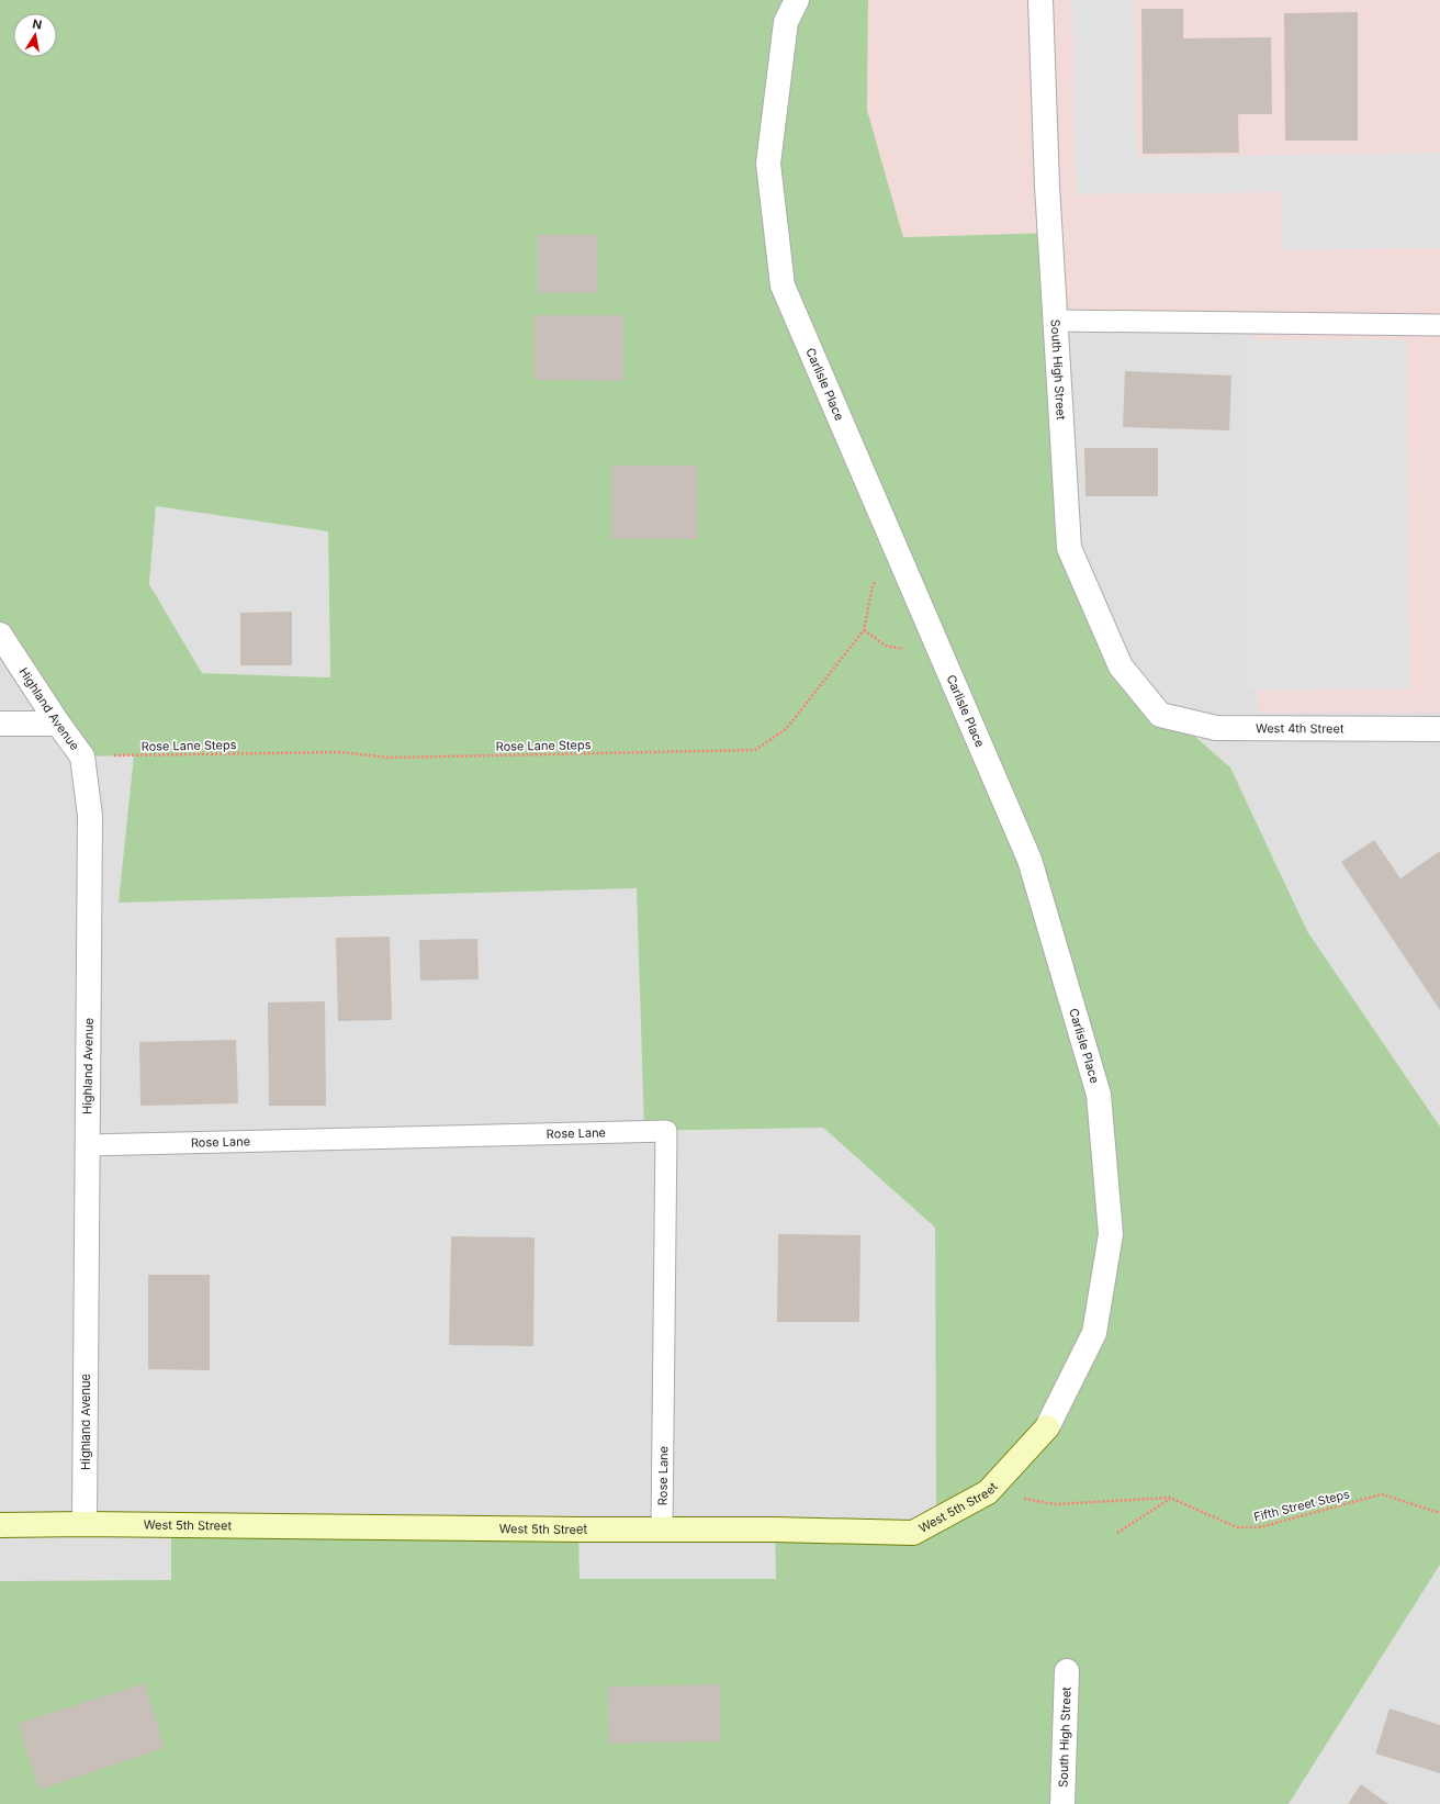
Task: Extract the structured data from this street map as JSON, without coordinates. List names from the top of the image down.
{
  "streets": {
    "street": [
      "South High Street",
      "Carlisle Place",
      "Highland Avenue",
      "West 4th Street",
      "West 5th Street"
    ],
    "lane": ["Rose Lane"],
    "path": ["Rose Lane Steps", "Fifth Street Steps"]
  },
  "crossings": [
    ["South High Street", "West 4th Street"],
    ["Carlisle Place", "Rose Lane Steps"],
    ["Carlisle Place", "West 5th Street"],
    ["Highland Avenue", "Rose Lane Steps"],
    ["Highland Avenue", "Rose Lane"],
    ["Highland Avenue", "West 5th Street"],
    ["Rose Lane", "West 5th Street"],
    ["Fifth Street Steps", "West 5th Street"]
  ],
  "north": "top"
}
